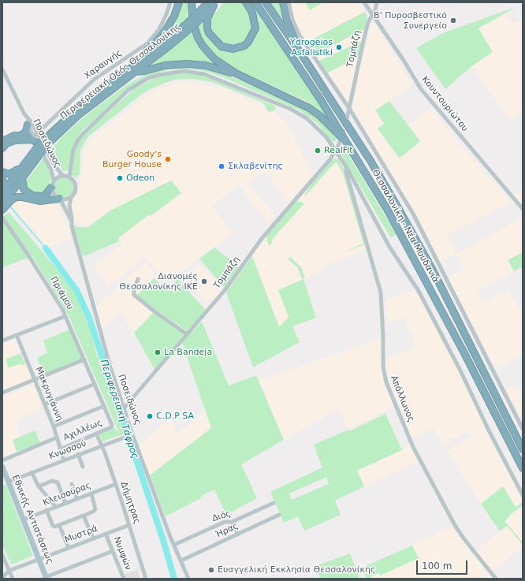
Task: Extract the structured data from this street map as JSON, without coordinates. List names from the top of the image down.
{
  "streets": {
    "highway": ["Περιφερειακή Οδός Θεσσαλονίκης", "Θεσσαλονίκη - Νέα Μουδανιά"],
    "main road": ["Εθνικής Αντιστάσεως"],
    "street": [
      "Τομπάζη",
      "Χαραυγής",
      "Κουντουριώτου",
      "Ποσειδώνος",
      "Πριάμου",
      "Μακρυγιάννη",
      "Απόλλωνος",
      "Αχιλλέως",
      "Κνωσσού",
      "Κλεισούρας",
      "Δήμητρας",
      "Διός",
      "Ήρας",
      "Μυστρά",
      "Νυμφών"
    ]
  },
  "crossings": [
    ["Τομπάζη", "Κουντουριώτου"],
    ["Τομπάζη", "Ποσειδώνος"],
    ["Χαραυγής", "Ποσειδώνος"],
    ["Περιφερειακή Οδός Θεσσαλονίκης", "Ποσειδώνος"],
    ["Ποσειδώνος", "Κνωσσού"],
    ["Ποσειδώνος", "Διός"],
    ["Ποσειδώνος", "Ήρας"],
    ["Πριάμου", "Αχιλλέως"],
    ["Μακρυγιάννη", "Αχιλλέως"],
    ["Μακρυγιάννη", "Κνωσσού"],
    ["Αχιλλέως", "Δήμητρας"],
    ["Κνωσσού", "Δήμητρας"],
    ["Κνωσσού", "Εθνικής Αντιστάσεως"],
    ["Κλεισούρας", "Δήμητρας"],
    ["Κλεισούρας", "Εθνικής Αντιστάσεως"],
    ["Δήμητρας", "Μυστρά"],
    ["Εθνικής Αντιστάσεως", "Μυστρά"],
    ["Μυστρά", "Νυμφών"]
  ],
  "water": ["Περιφερειακή Τάφρος"],
  "places": [
    "Β' Πυροσβεστικό Συνεργείο",
    "Ydrogeios Asfalistiki",
    "RealFit",
    "Goody's Burger House",
    "Σκλαβενίτης",
    "Odeon",
    "Διανομές Θεσσαλονίκης ΙΚΕ",
    "La Bandeja",
    "C.D.P SA",
    "Ευαγγελική Εκκλησία Θεσσαλονίκης"
  ],
  "scale_bar": "100 m"
}
